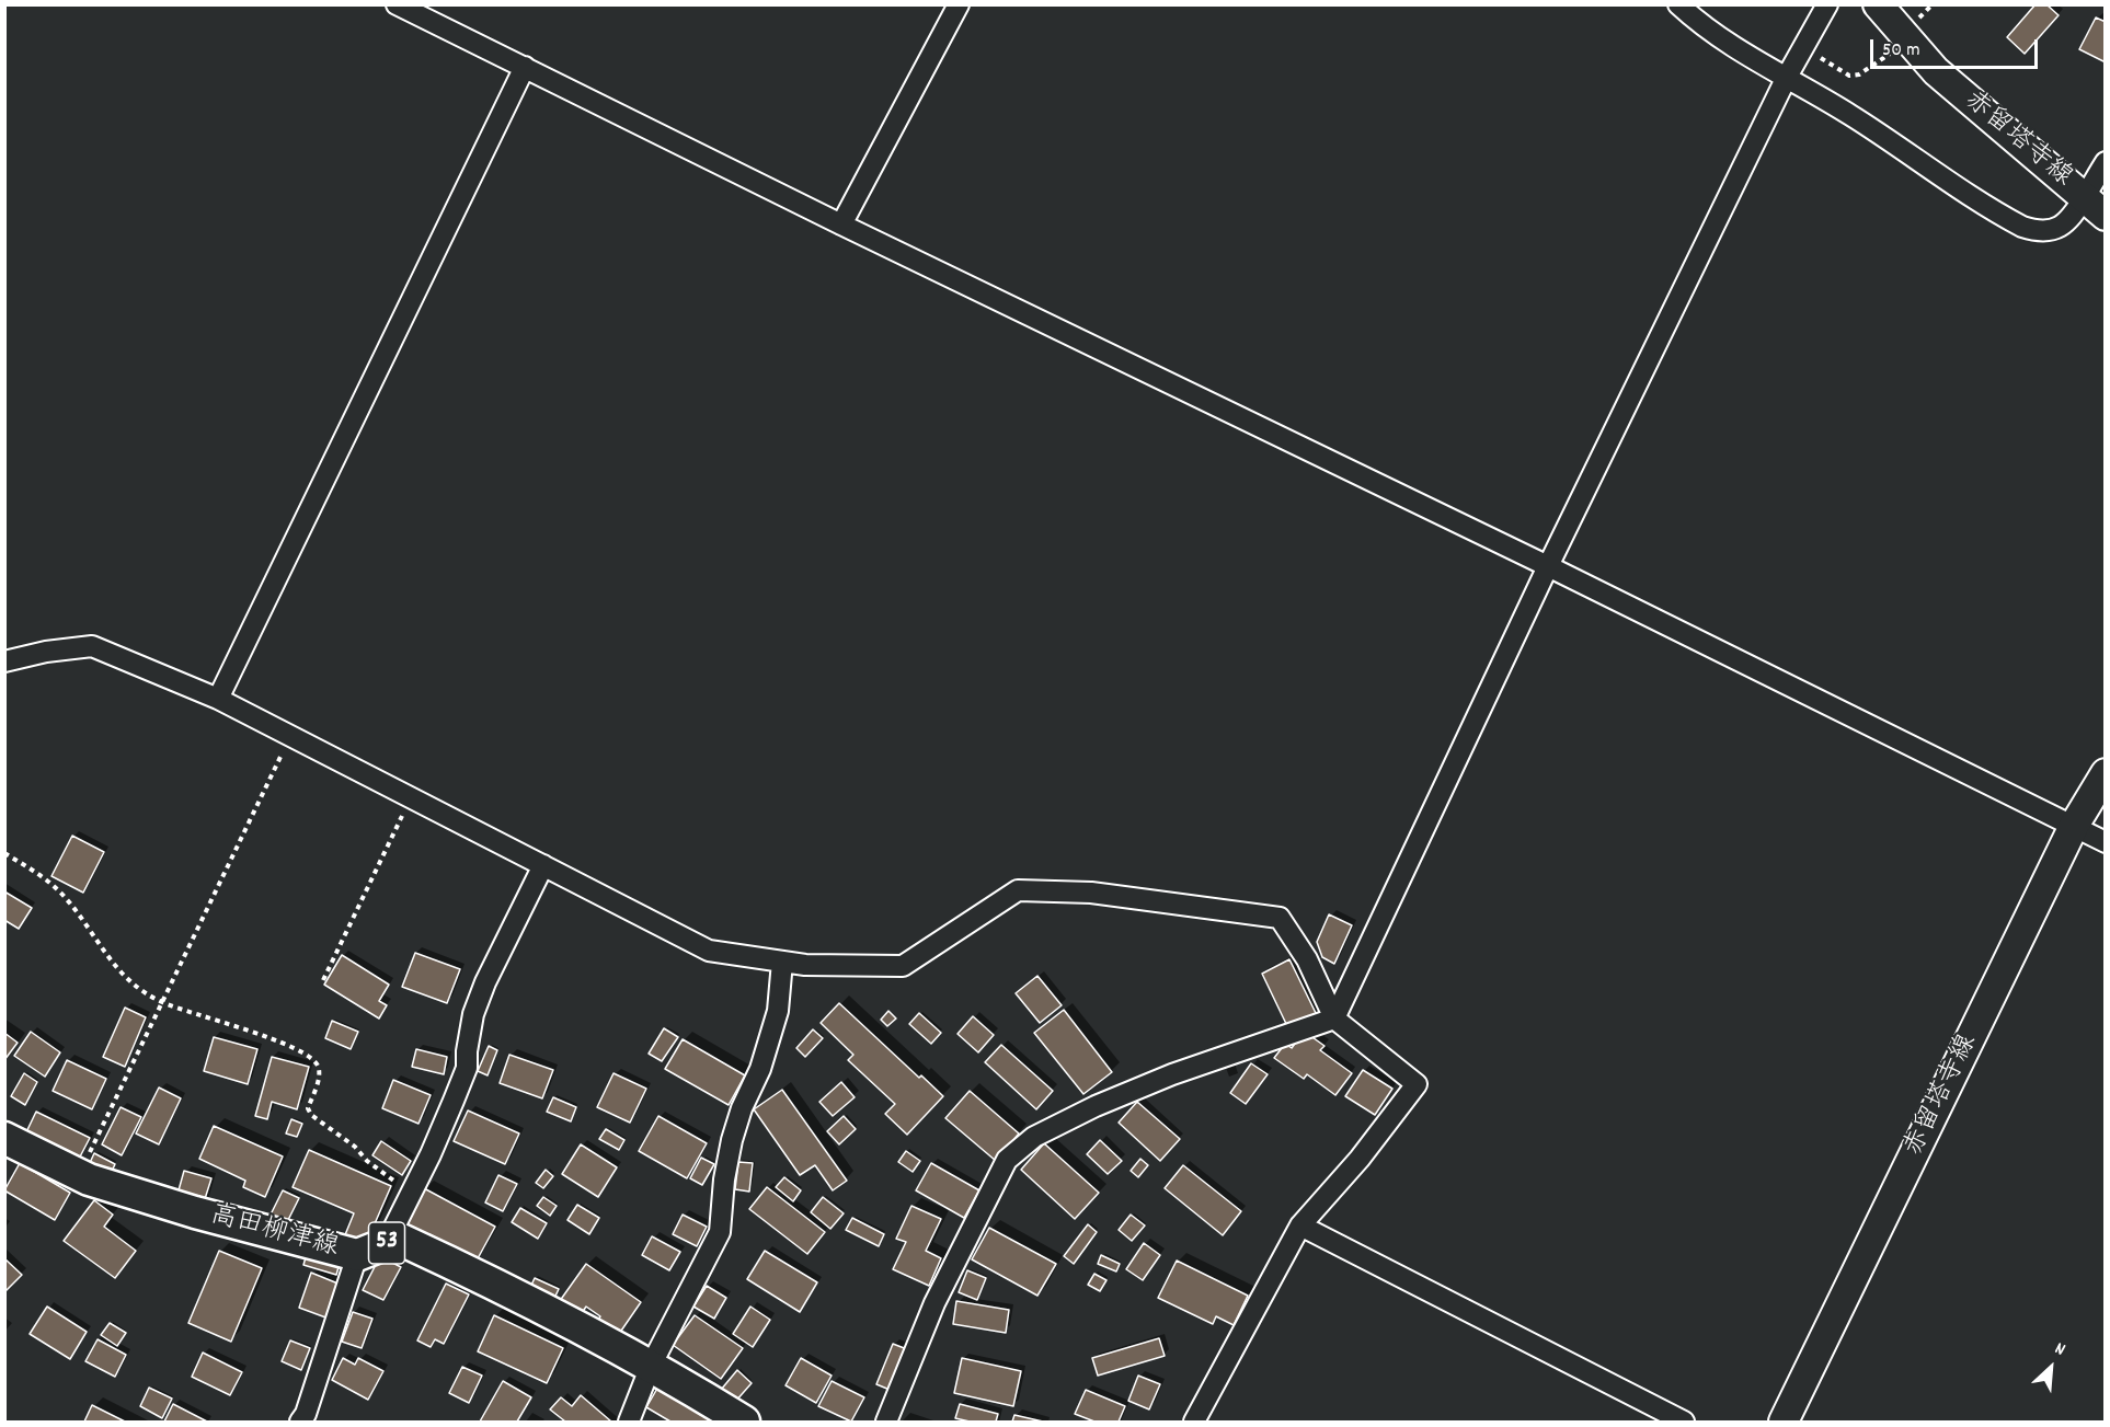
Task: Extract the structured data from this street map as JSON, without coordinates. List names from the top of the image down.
{
  "streets": {
    "main road": ["赤留塔寺線", "高田柳津線", "53"]
  },
  "scale_bar": "50 m",
  "north": "top right"
}
